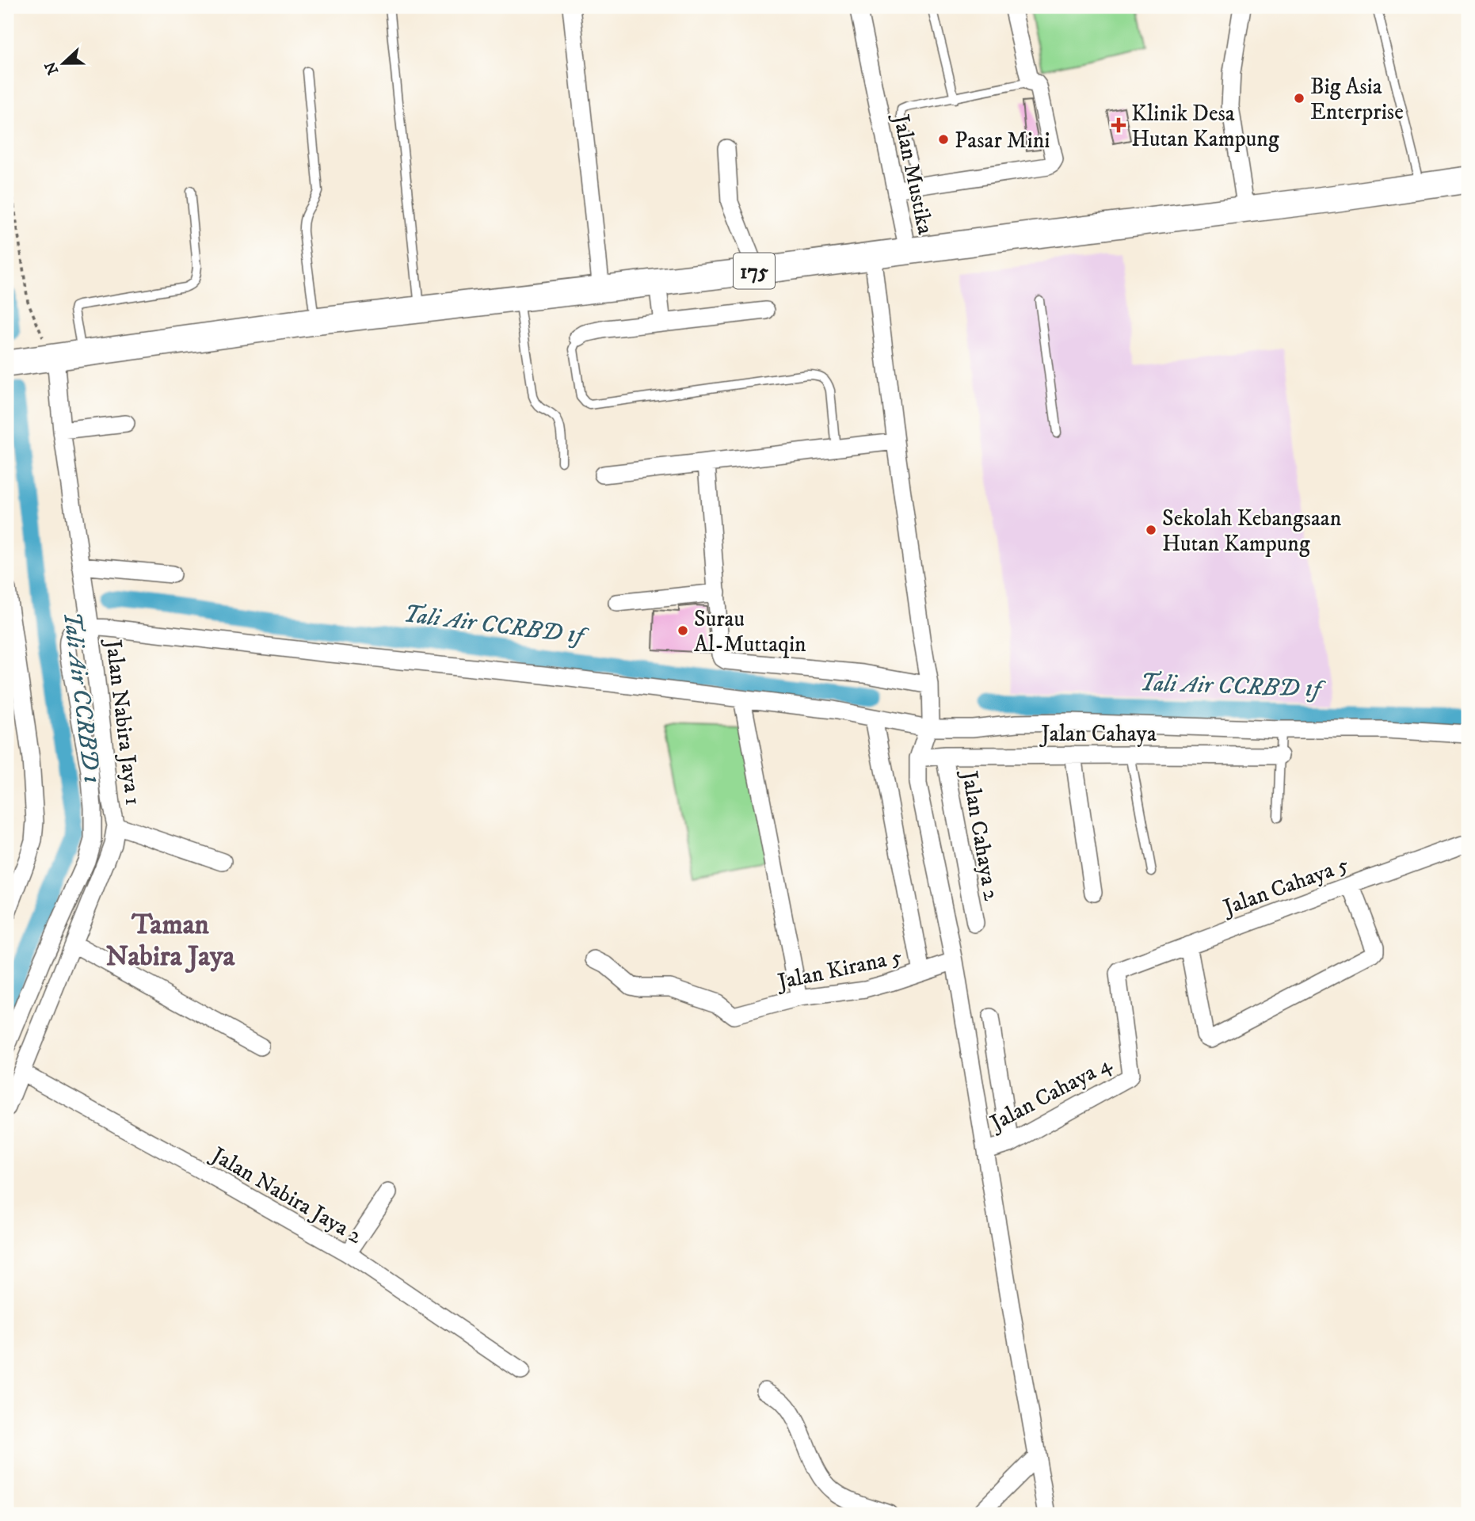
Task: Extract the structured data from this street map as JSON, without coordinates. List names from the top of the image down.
{
  "streets": {
    "main road": ["175"],
    "street": [
      "Jalan Mustika",
      "Jalan Nabira Jaya 1",
      "Jalan Cahaya",
      "Jalan Cahaya 2",
      "Jalan Cahaya 5",
      "Jalan Kirana 5",
      "Jalan Cahaya 4",
      "Jalan Nabira Jaya 2"
    ]
  },
  "crossings": [
    ["Jalan Mustika", "175"],
    ["175", "Jalan Nabira Jaya 1"],
    ["Jalan Nabira Jaya 1", "Jalan Nabira Jaya 2"],
    ["Jalan Cahaya", "Jalan Cahaya 2"],
    ["Jalan Cahaya 5", "Jalan Cahaya 4"]
  ],
  "districts": ["Taman Nabira Jaya"],
  "water": ["Tali Air CCRBD 1f", "Tali Air CCRBD 1"],
  "places": {
    "other": [
      "Big Asia Enterprise",
      "Pasar Mini",
      "Sekolah Kebangsaan Hutan Kampung",
      "Surau Al-Muttaqin"
    ],
    "health": ["Klinik Desa Hutan Kampung"]
  },
  "north": "left"
}
